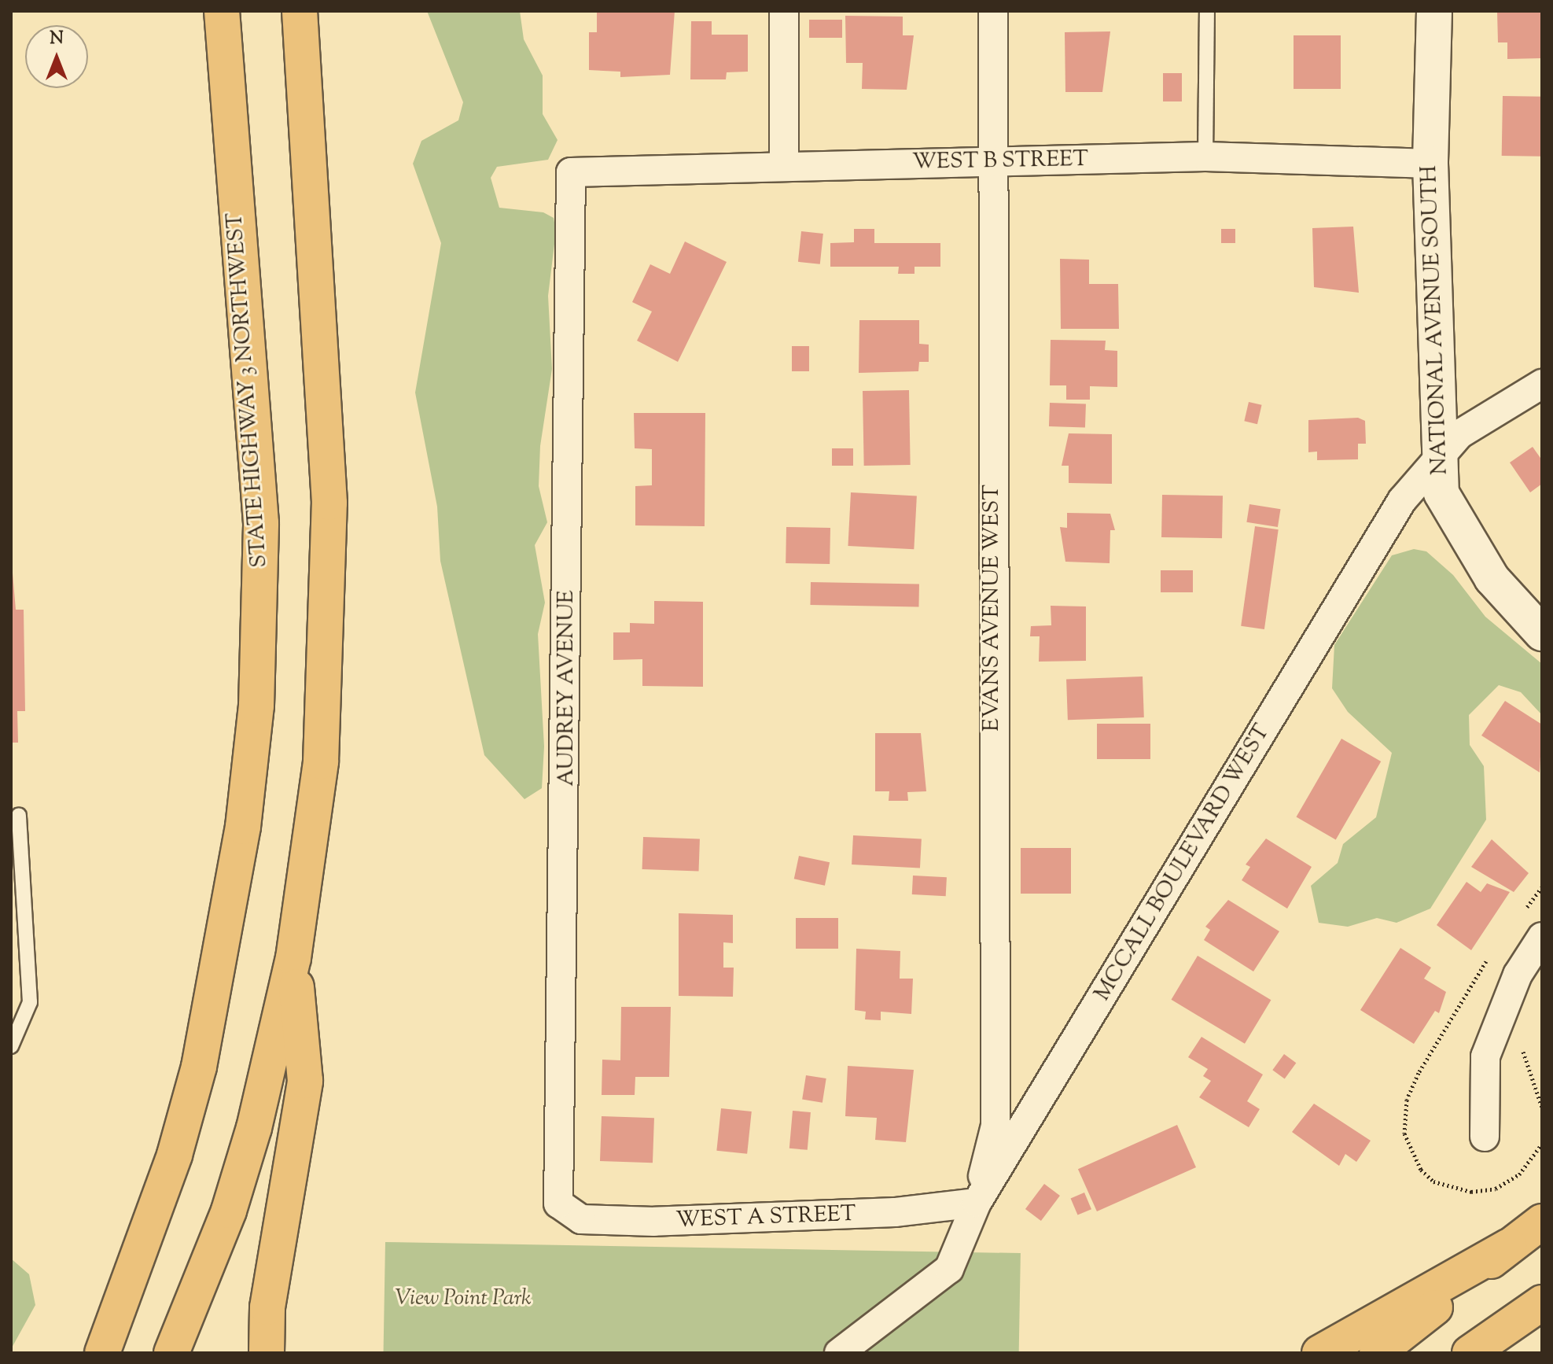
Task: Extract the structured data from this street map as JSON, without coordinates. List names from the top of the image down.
{
  "streets": {
    "highway": ["STATE HIGHWAY 3 NORTHWEST"],
    "main road": ["NATIONAL AVENUE SOUTH"],
    "street": [
      "WEST B STREET",
      "EVANS AVENUE WEST",
      "AUDREY AVENUE",
      "MCCALL BOULEVARD WEST",
      "WEST A STREET"
    ]
  },
  "crossings": [
    ["WEST B STREET", "NATIONAL AVENUE SOUTH"],
    ["WEST B STREET", "EVANS AVENUE WEST"],
    ["WEST B STREET", "AUDREY AVENUE"],
    ["NATIONAL AVENUE SOUTH", "MCCALL BOULEVARD WEST"],
    ["EVANS AVENUE WEST", "MCCALL BOULEVARD WEST"],
    ["EVANS AVENUE WEST", "WEST A STREET"],
    ["AUDREY AVENUE", "WEST A STREET"],
    ["MCCALL BOULEVARD WEST", "WEST A STREET"]
  ],
  "parks": ["View Point Park"],
  "north": "top"
}
